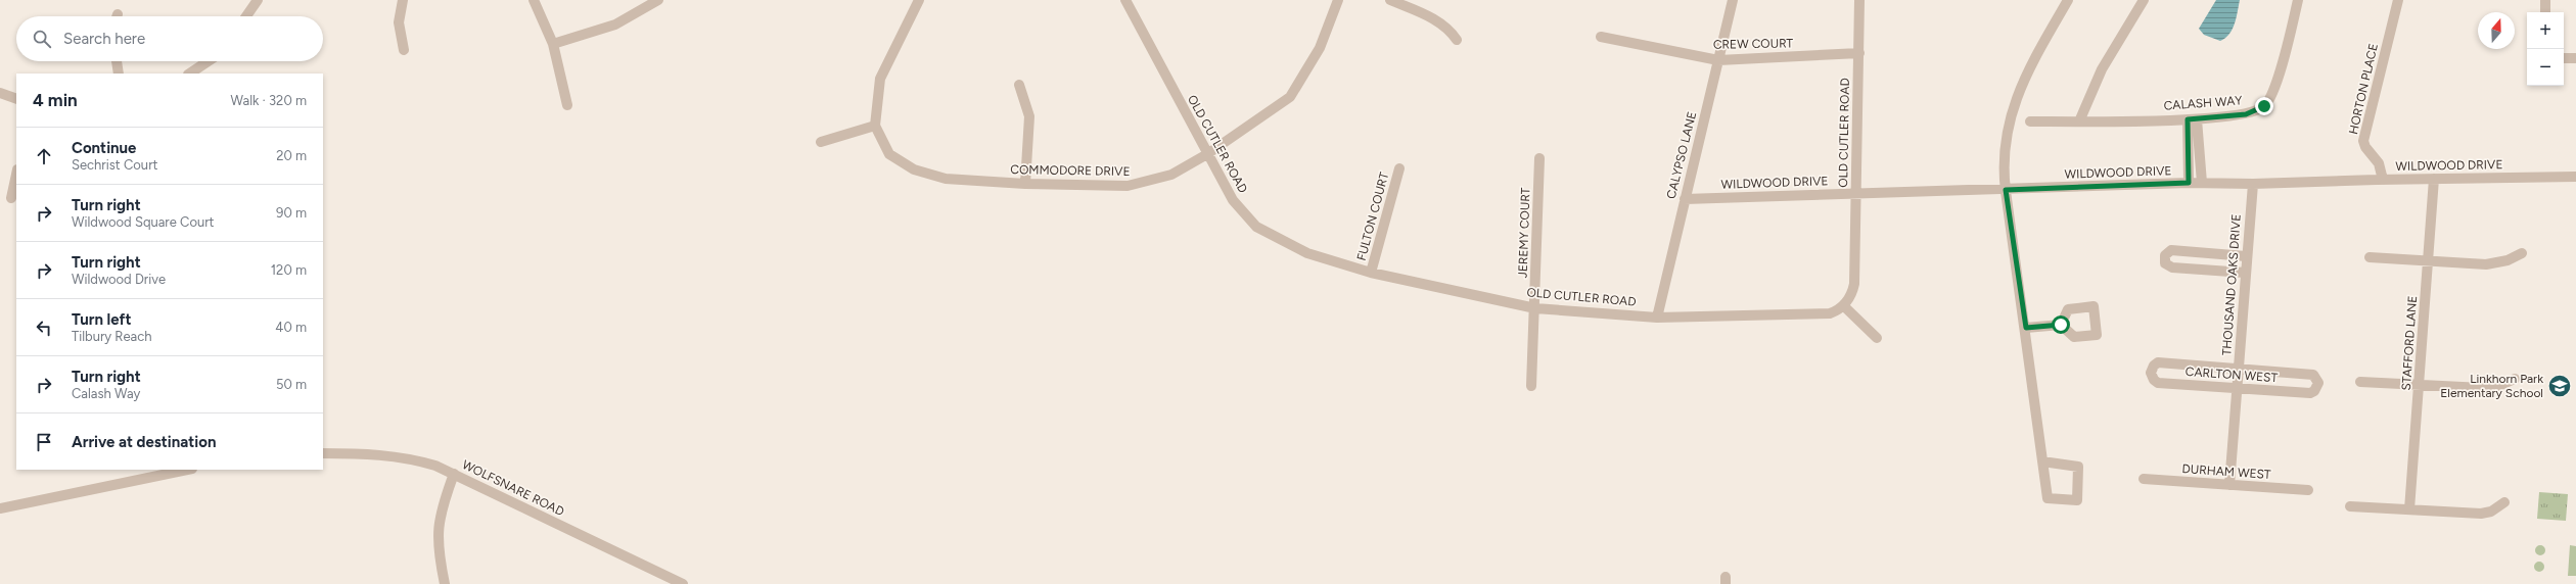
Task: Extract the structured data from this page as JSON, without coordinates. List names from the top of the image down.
{
  "streets": {
    "street": [
      "CREW COURT",
      "HORTON PLACE",
      "CALASH WAY",
      "OLD CUTLER ROAD",
      "CALYPSO LANE",
      "WILDWOOD DRIVE",
      "COMMODORE DRIVE",
      "FULTON COURT",
      "JEREMY COURT",
      "THOUSAND OAKS DRIVE",
      "STAFFORD LANE",
      "CARLTON WEST",
      "DURHAM WEST",
      "WOLFSNARE ROAD"
    ]
  },
  "crossings": [
    ["CREW COURT", "OLD CUTLER ROAD"],
    ["CREW COURT", "CALYPSO LANE"],
    ["HORTON PLACE", "WILDWOOD DRIVE"],
    ["OLD CUTLER ROAD", "CALYPSO LANE"],
    ["OLD CUTLER ROAD", "WILDWOOD DRIVE"],
    ["OLD CUTLER ROAD", "COMMODORE DRIVE"],
    ["OLD CUTLER ROAD", "FULTON COURT"],
    ["OLD CUTLER ROAD", "JEREMY COURT"],
    ["CALYPSO LANE", "WILDWOOD DRIVE"],
    ["WILDWOOD DRIVE", "THOUSAND OAKS DRIVE"],
    ["WILDWOOD DRIVE", "STAFFORD LANE"],
    ["THOUSAND OAKS DRIVE", "CARLTON WEST"],
    ["THOUSAND OAKS DRIVE", "DURHAM WEST"]
  ],
  "places": {
    "school or university": ["Linkhorn Park Elementary School"]
  },
  "north": "top",
  "page": {
    "map_buttons": ["+", "−"],
    "search": "Search here",
    "heading": ["4 min", "Walk · 320 m"],
    "list": [
      ["Continue", "Sechrist Court", "20 m"],
      ["Turn right", "Wildwood Square Court", "90 m"],
      ["Turn right", "Wildwood Drive", "120 m"],
      ["Turn left", "Tilbury Reach", "40 m"],
      ["Turn right", "Calash Way", "50 m"],
      "Arrive at destination"
    ]
  }
}
